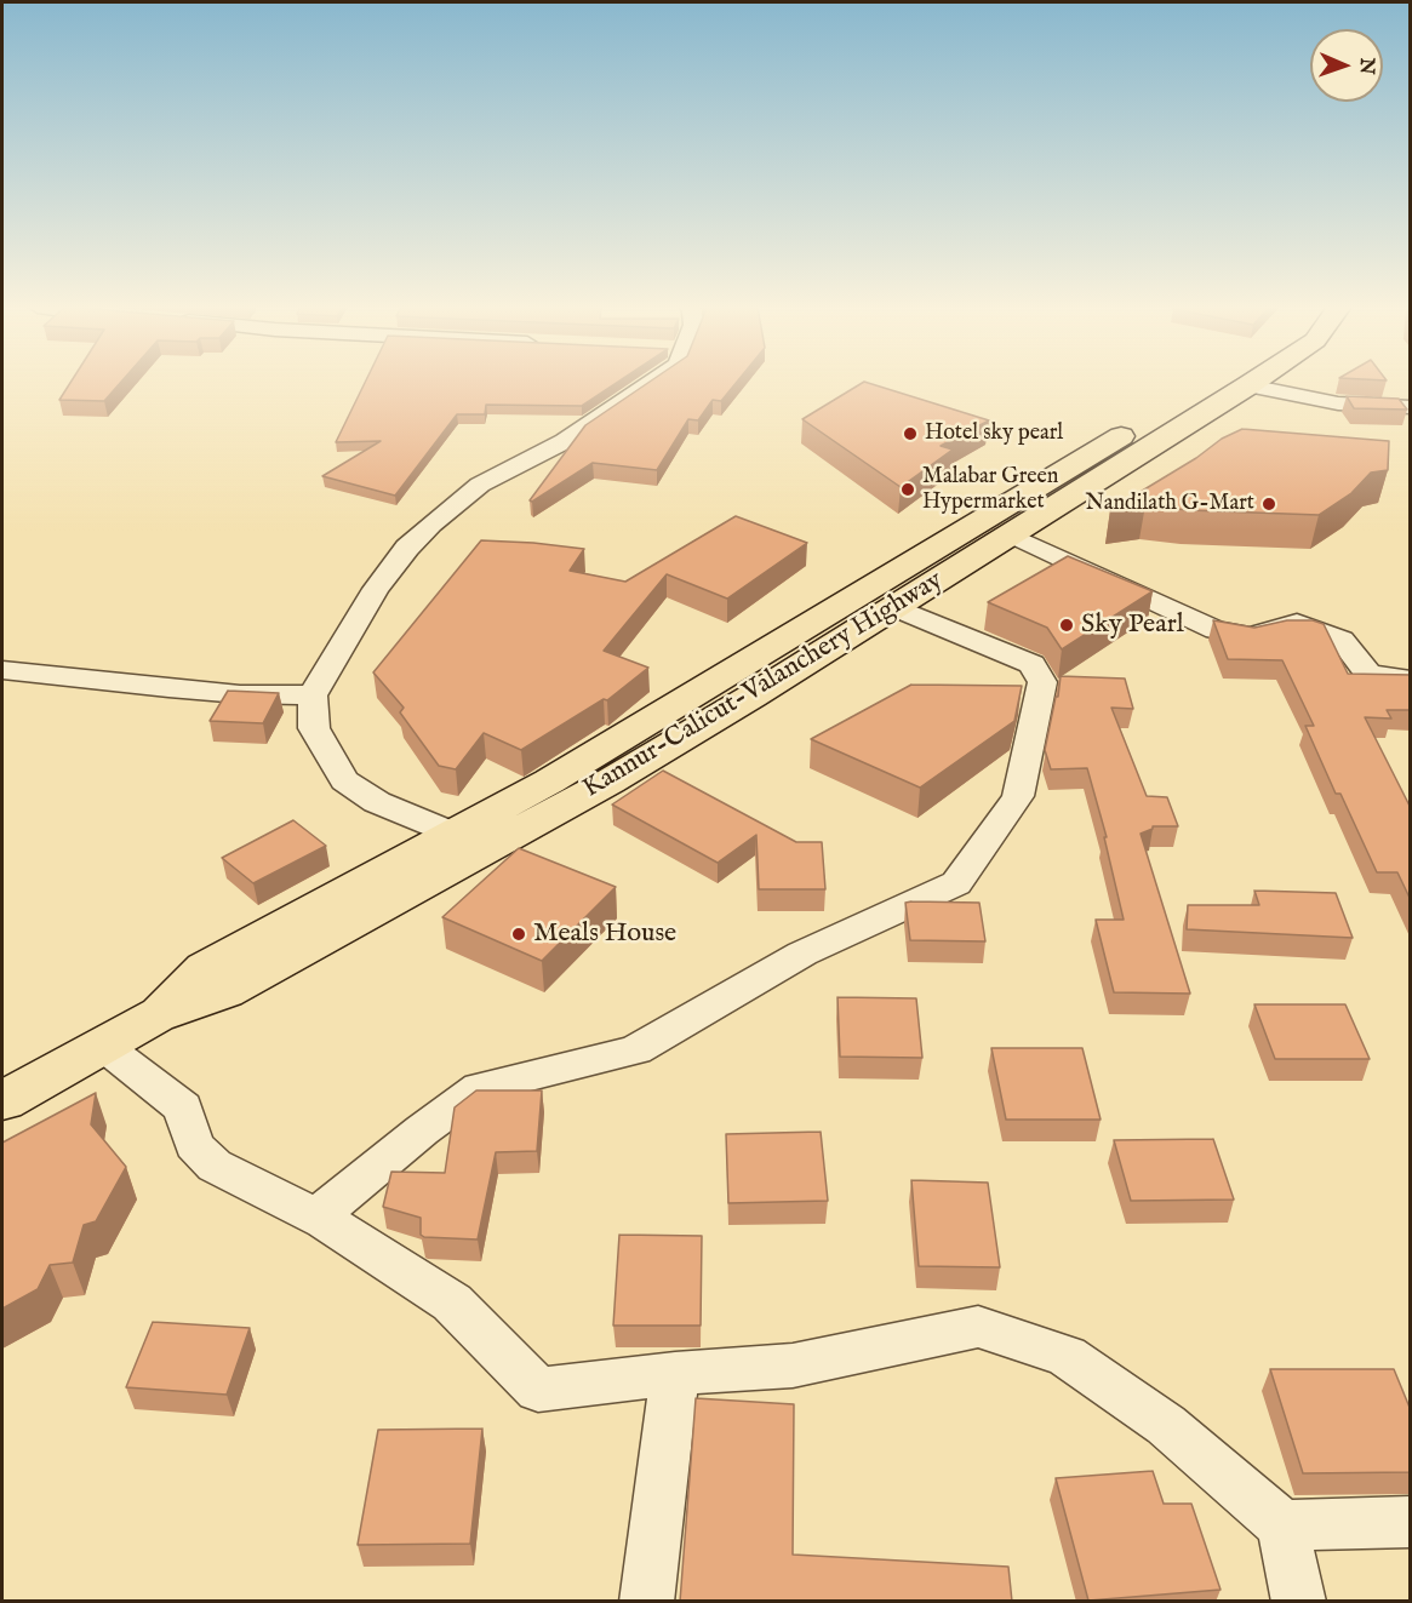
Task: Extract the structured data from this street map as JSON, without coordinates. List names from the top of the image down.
{
  "streets": {
    "highway": ["Kannur-Calicut-Valanchery Highway"]
  },
  "places": [
    "Hotel sky pearl",
    "Malabar Green Hypermarket",
    "Nandilath G-Mart",
    "Sky Pearl",
    "Meals House"
  ],
  "north": "right"
}
